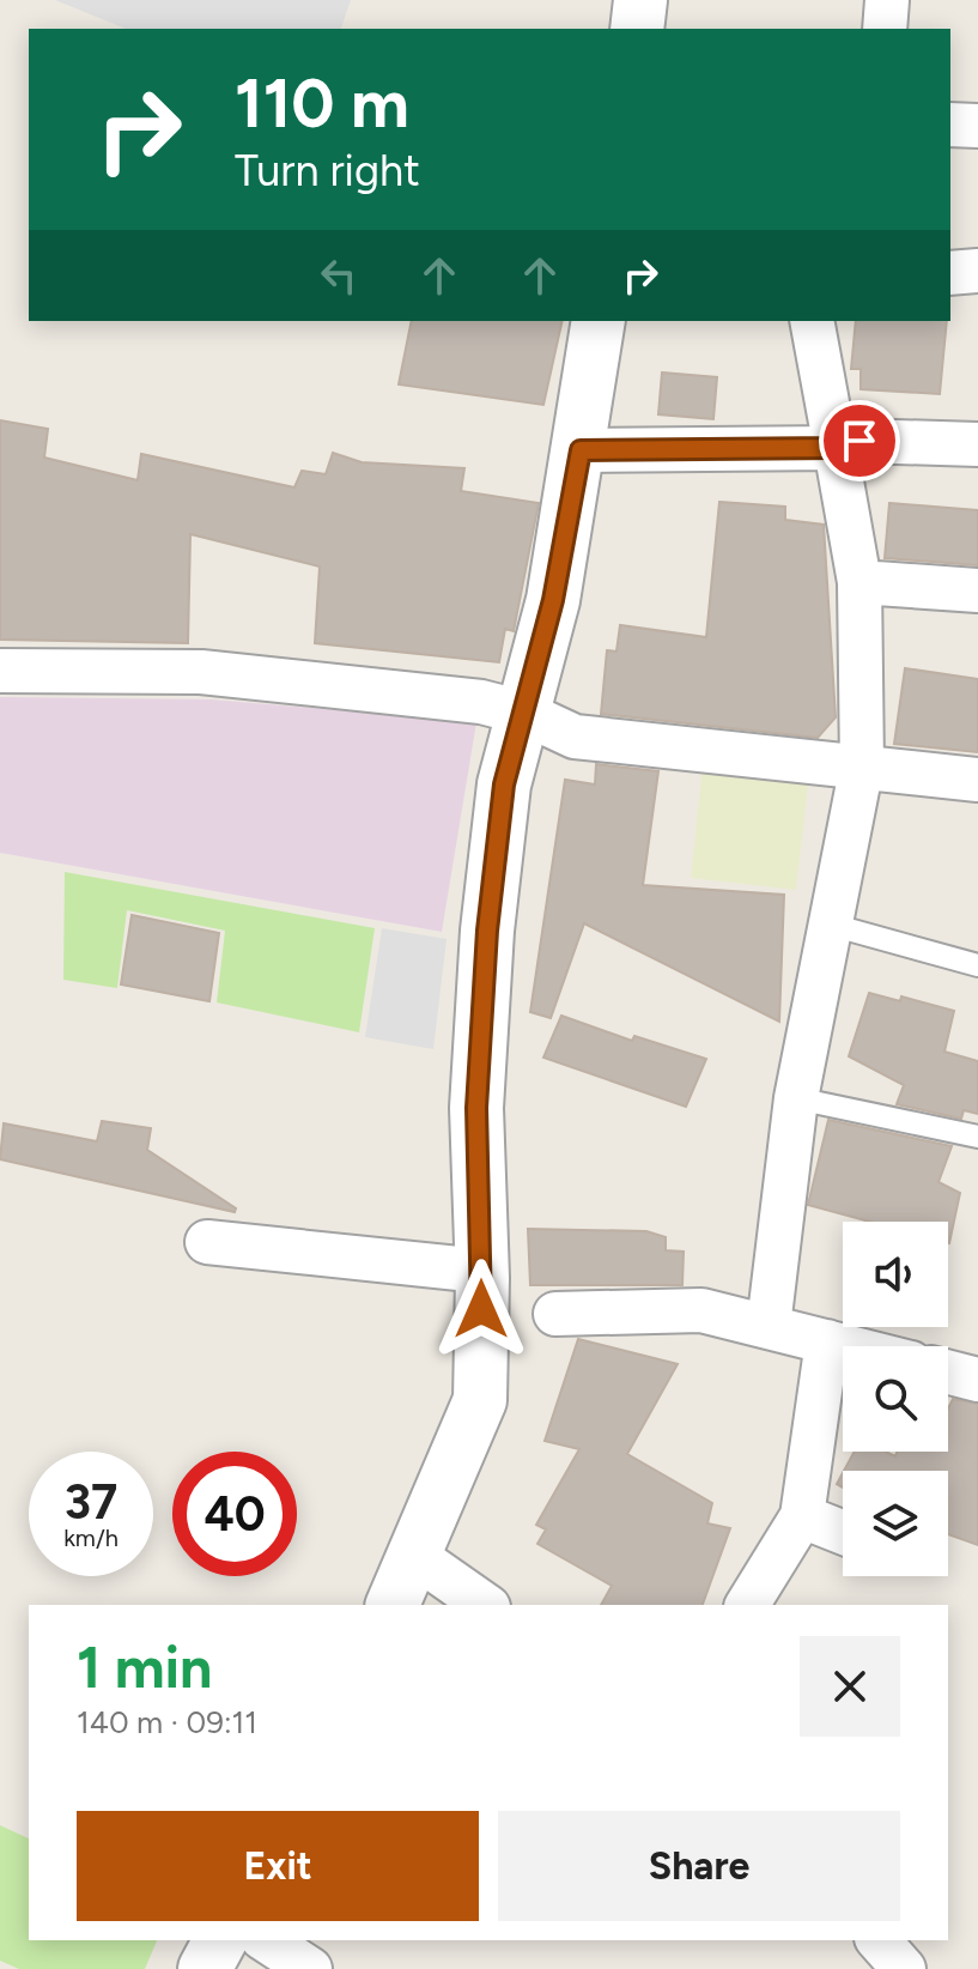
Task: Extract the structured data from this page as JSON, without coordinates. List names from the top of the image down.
{
  "page": {
    "turn": ["110 m", "Turn right"],
    "speed": "37 km/h",
    "limit": "40",
    "heading": ["1 min", "140 m · 09:11"],
    "buttons": ["Exit", "Share"]
  }
}
